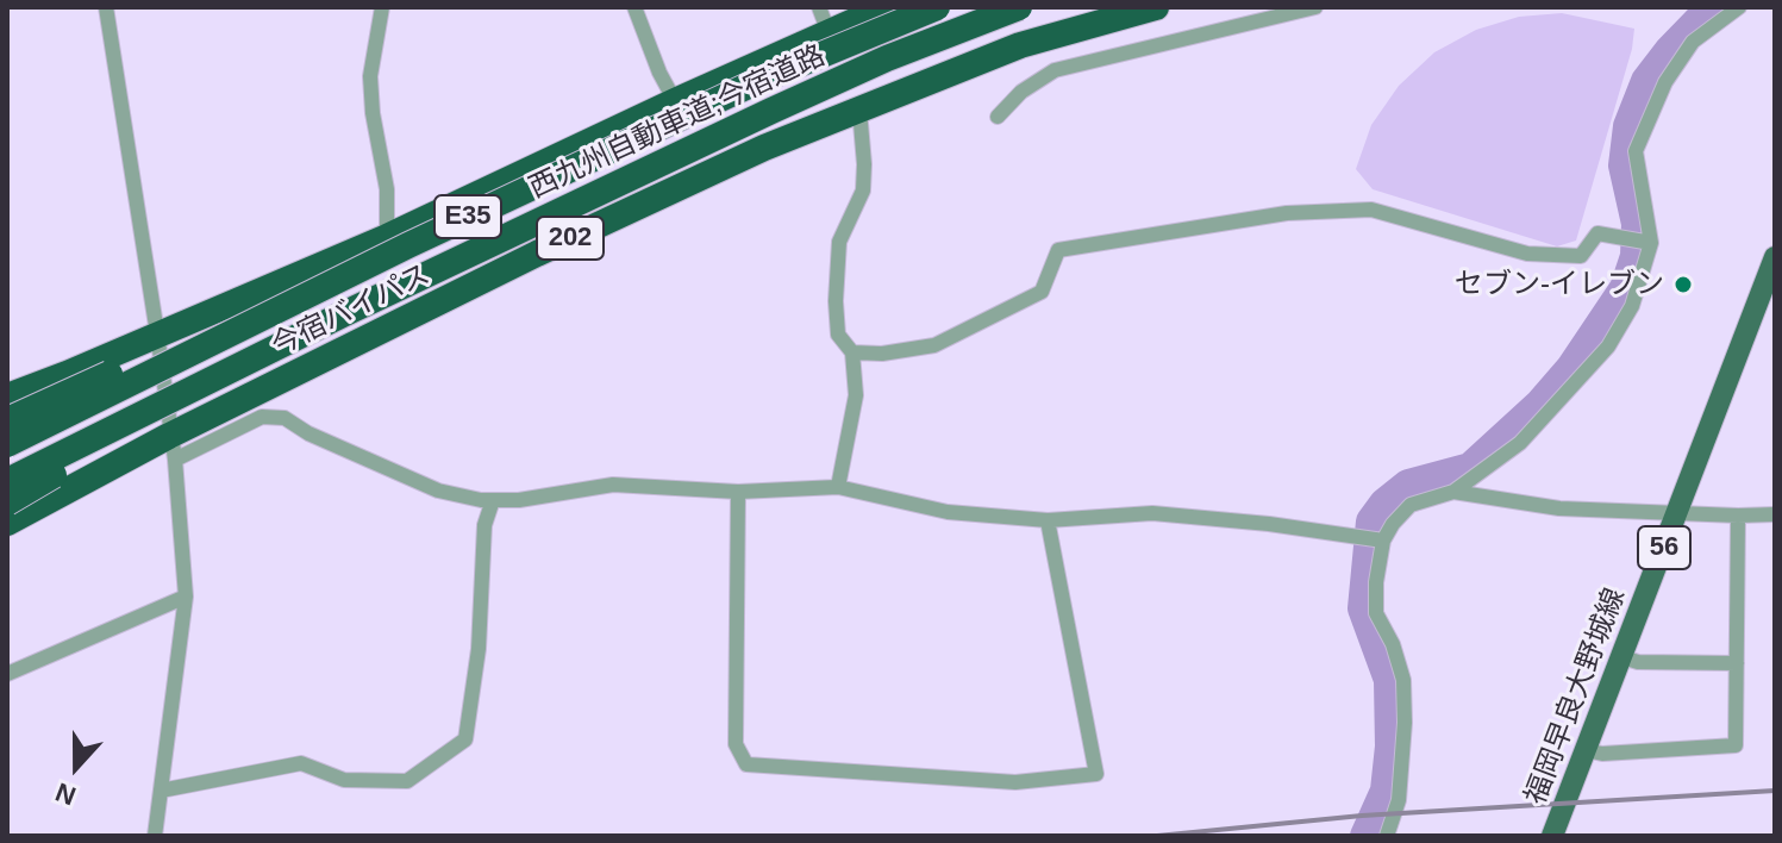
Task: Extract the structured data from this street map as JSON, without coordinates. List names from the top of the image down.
{
  "streets": {
    "highway": [
      "西九州自動車道;今宿道路",
      "E35",
      "202",
      "今宿バイパス"
    ],
    "main road": ["56", "福岡早良大野城線"]
  },
  "crossings": [
    ["西九州自動車道;今宿道路", "今宿バイパス"]
  ],
  "places": ["セブン-イレブン"],
  "north": "bottom"
}
